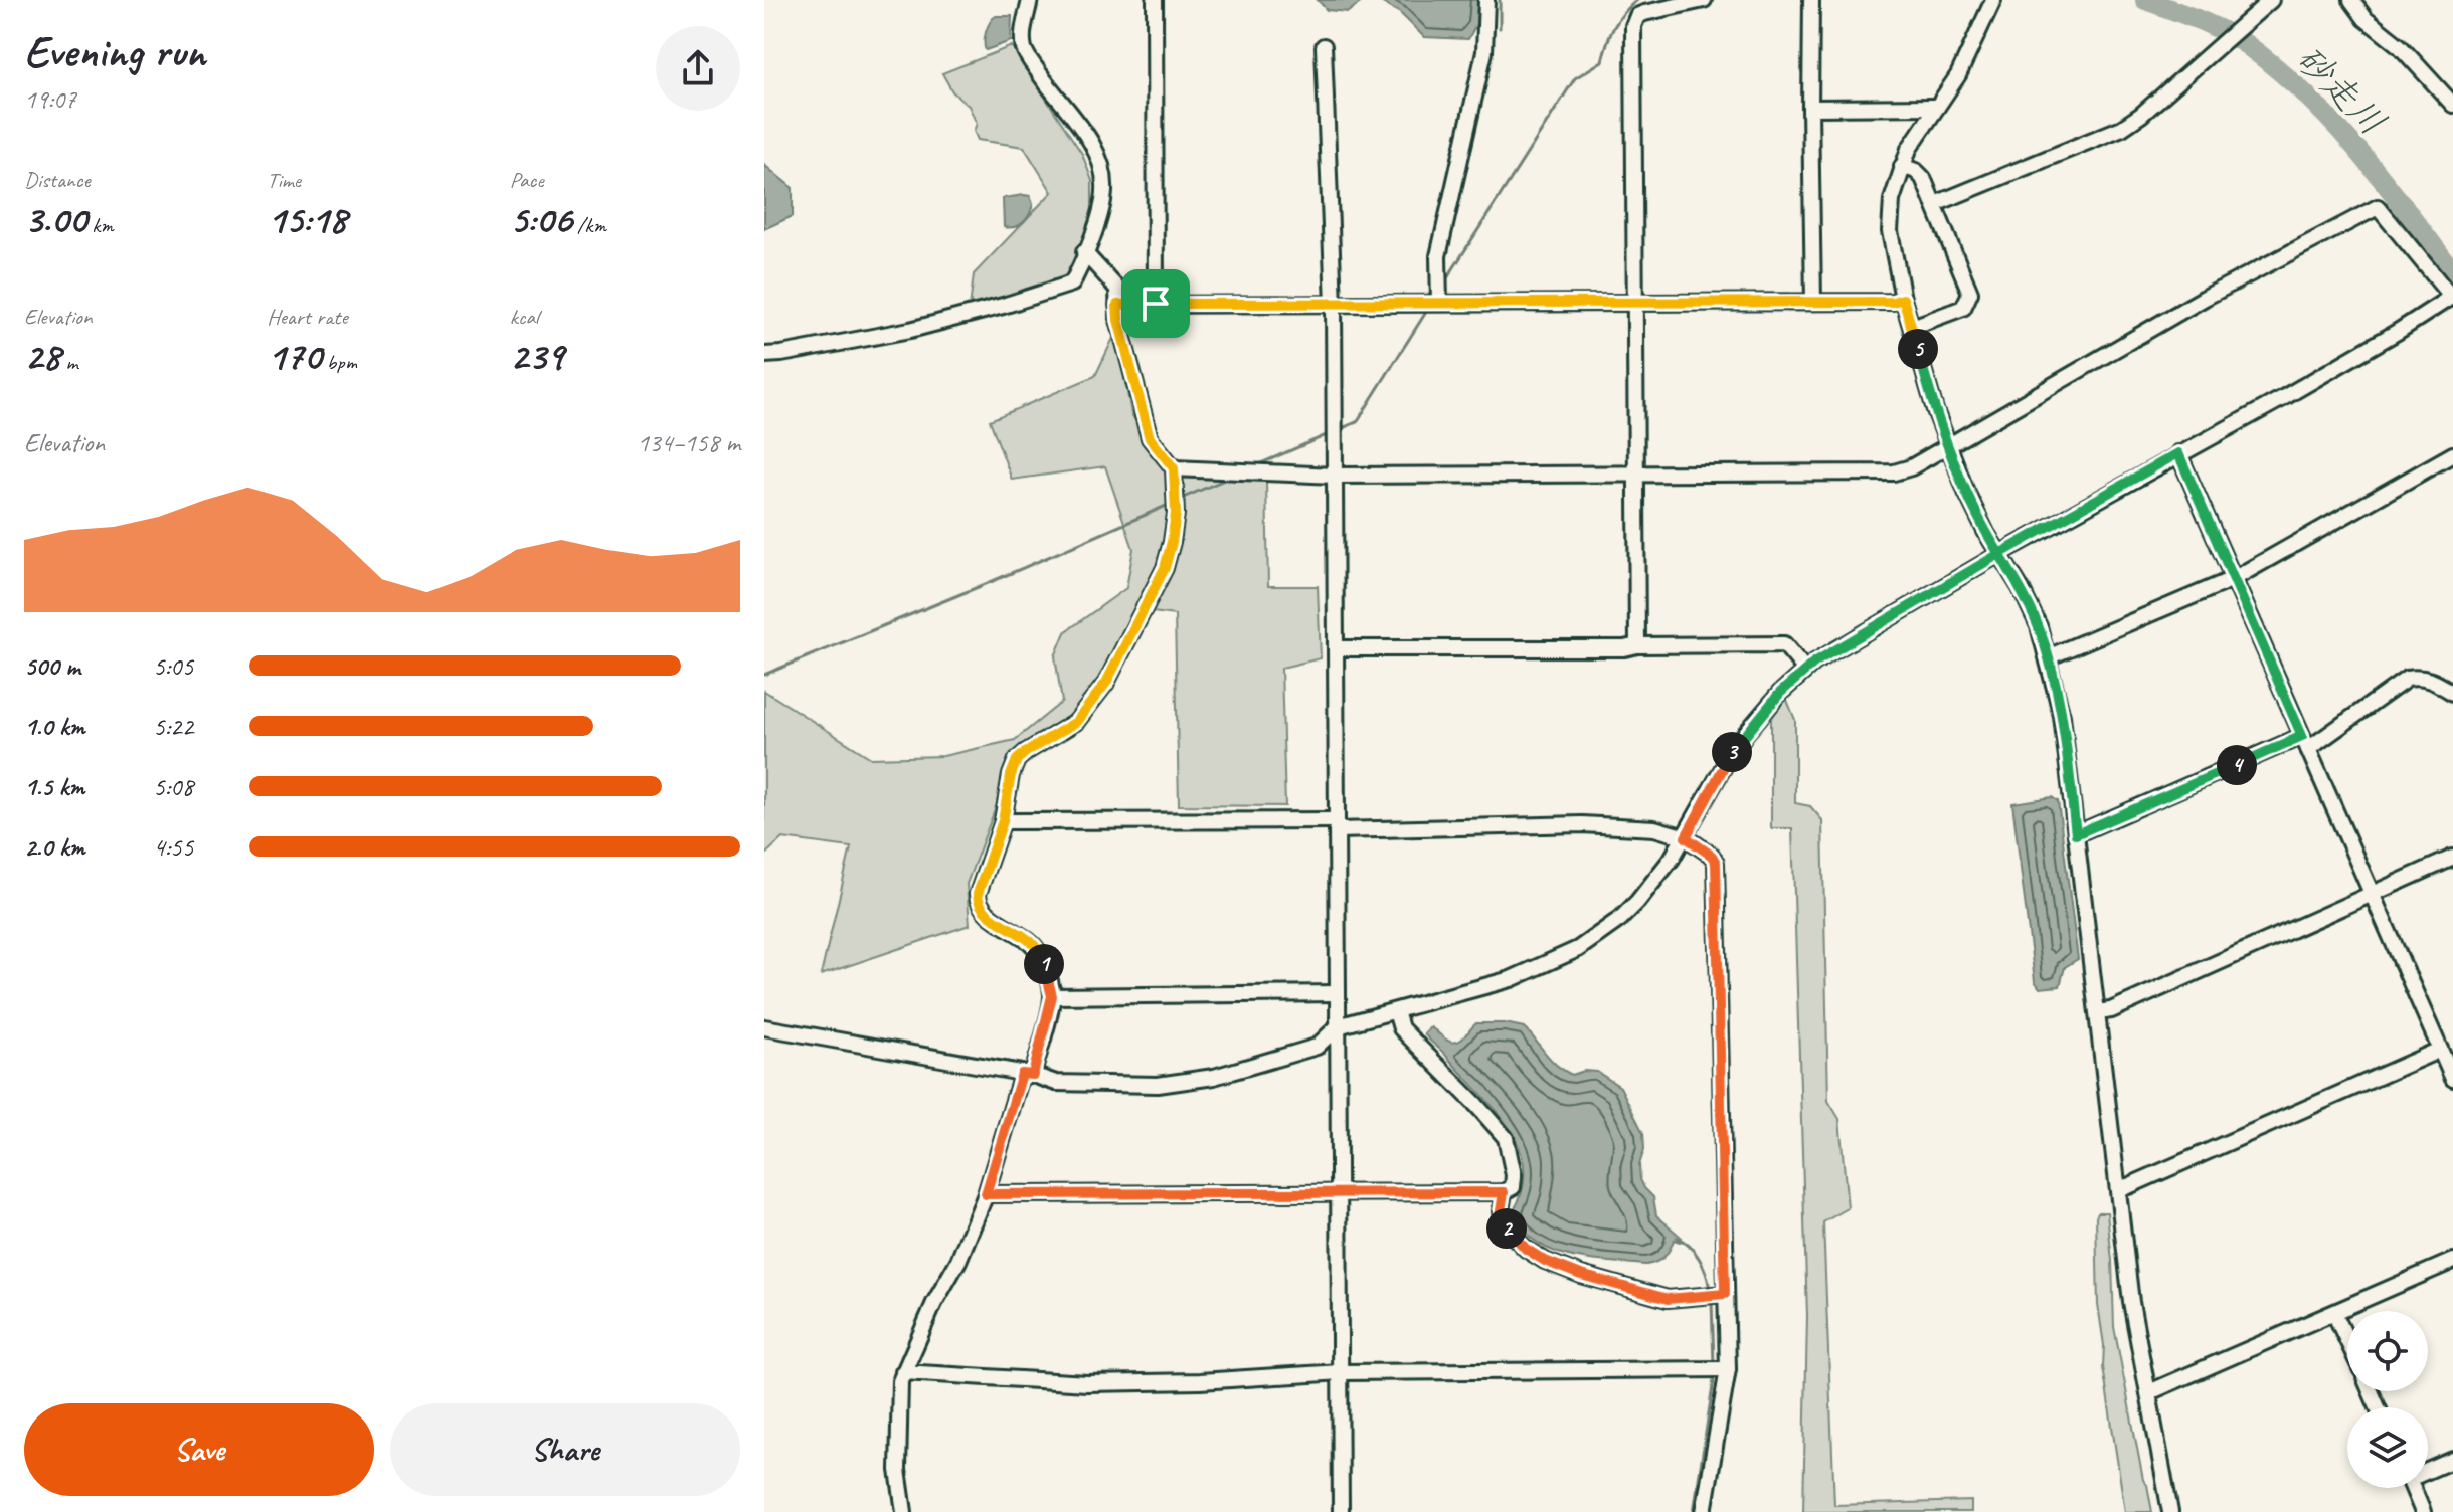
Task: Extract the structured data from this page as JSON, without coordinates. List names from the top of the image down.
{
  "water": ["砂走川"],
  "page": {
    "heading": ["Evening run", "19:07"],
    "stats": [
      ["Distance", "3.00 km"],
      ["Time", "15:18"],
      ["Pace", "5:06 /km"],
      ["Elevation", "28 m"],
      ["Heart rate", "170 bpm"],
      ["kcal", "239"]
    ],
    "pins": [
      "5",
      "3",
      "4",
      "1",
      "2"
    ],
    "chart": ["Elevation", "134–158 m"],
    "list": [
      {
        "name": "500 m",
        "note": "5:05"
      },
      {
        "name": "1.0 km",
        "note": "5:22"
      },
      {
        "name": "1.5 km",
        "note": "5:08"
      },
      {
        "name": "2.0 km",
        "note": "4:55"
      }
    ],
    "buttons": ["Save", "Share"]
  }
}
